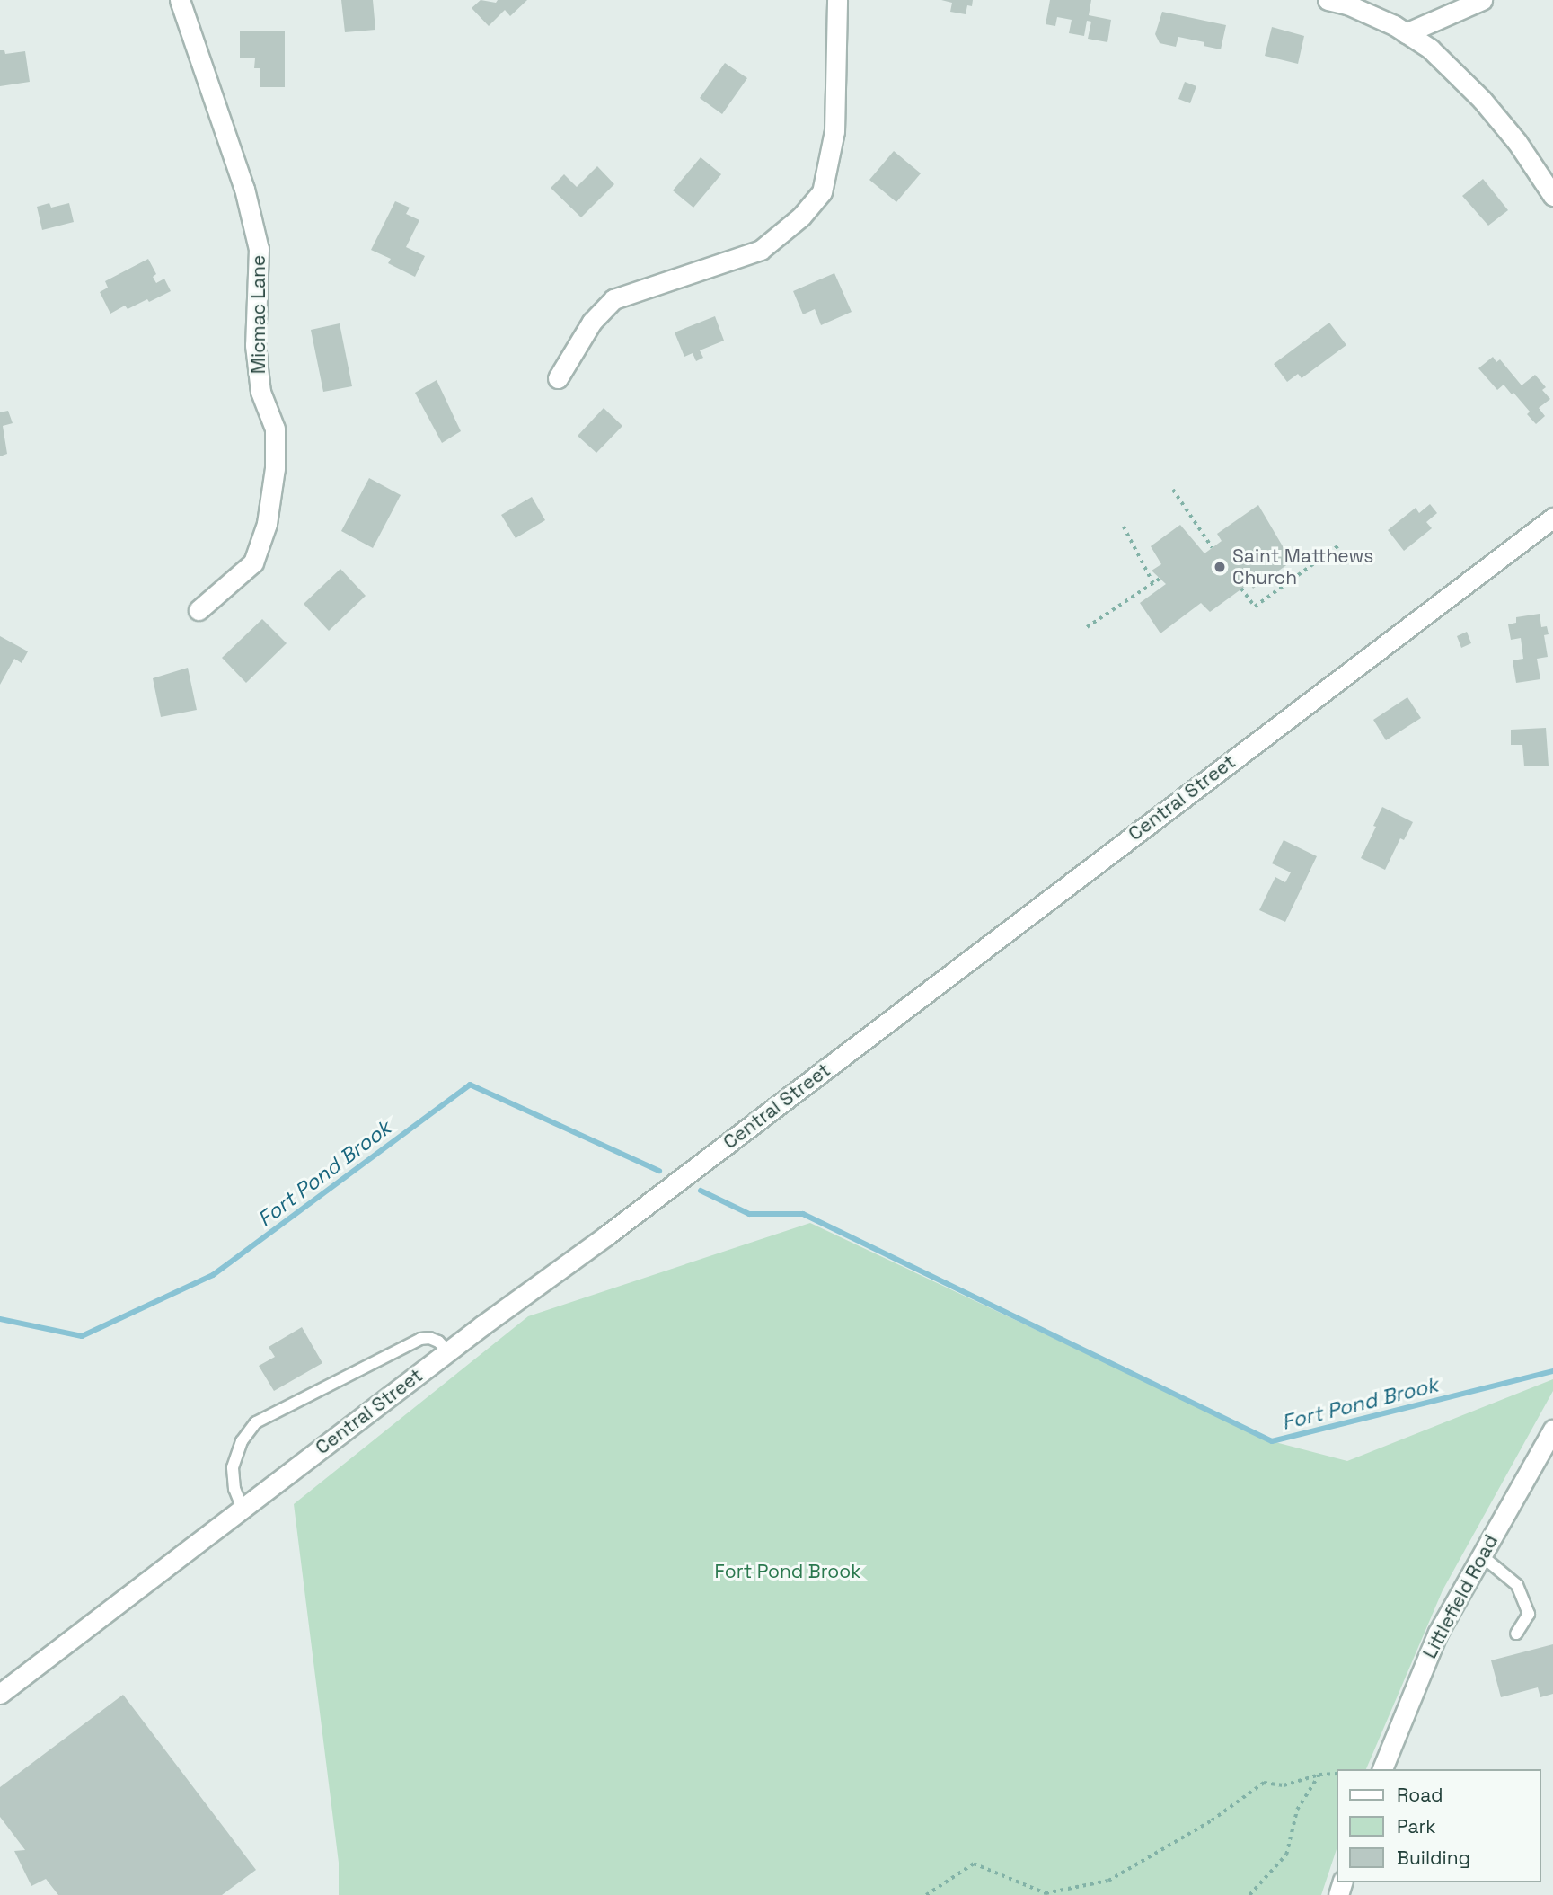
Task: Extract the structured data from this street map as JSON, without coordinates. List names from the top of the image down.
{
  "streets": {
    "street": ["Micmac Lane", "Central Street", "Littlefield Road"]
  },
  "water": ["Fort Pond Brook"],
  "parks": ["Fort Pond Brook"],
  "places": ["Saint Matthews Church"],
  "legend": ["Road", "Park", "Building"]
}
